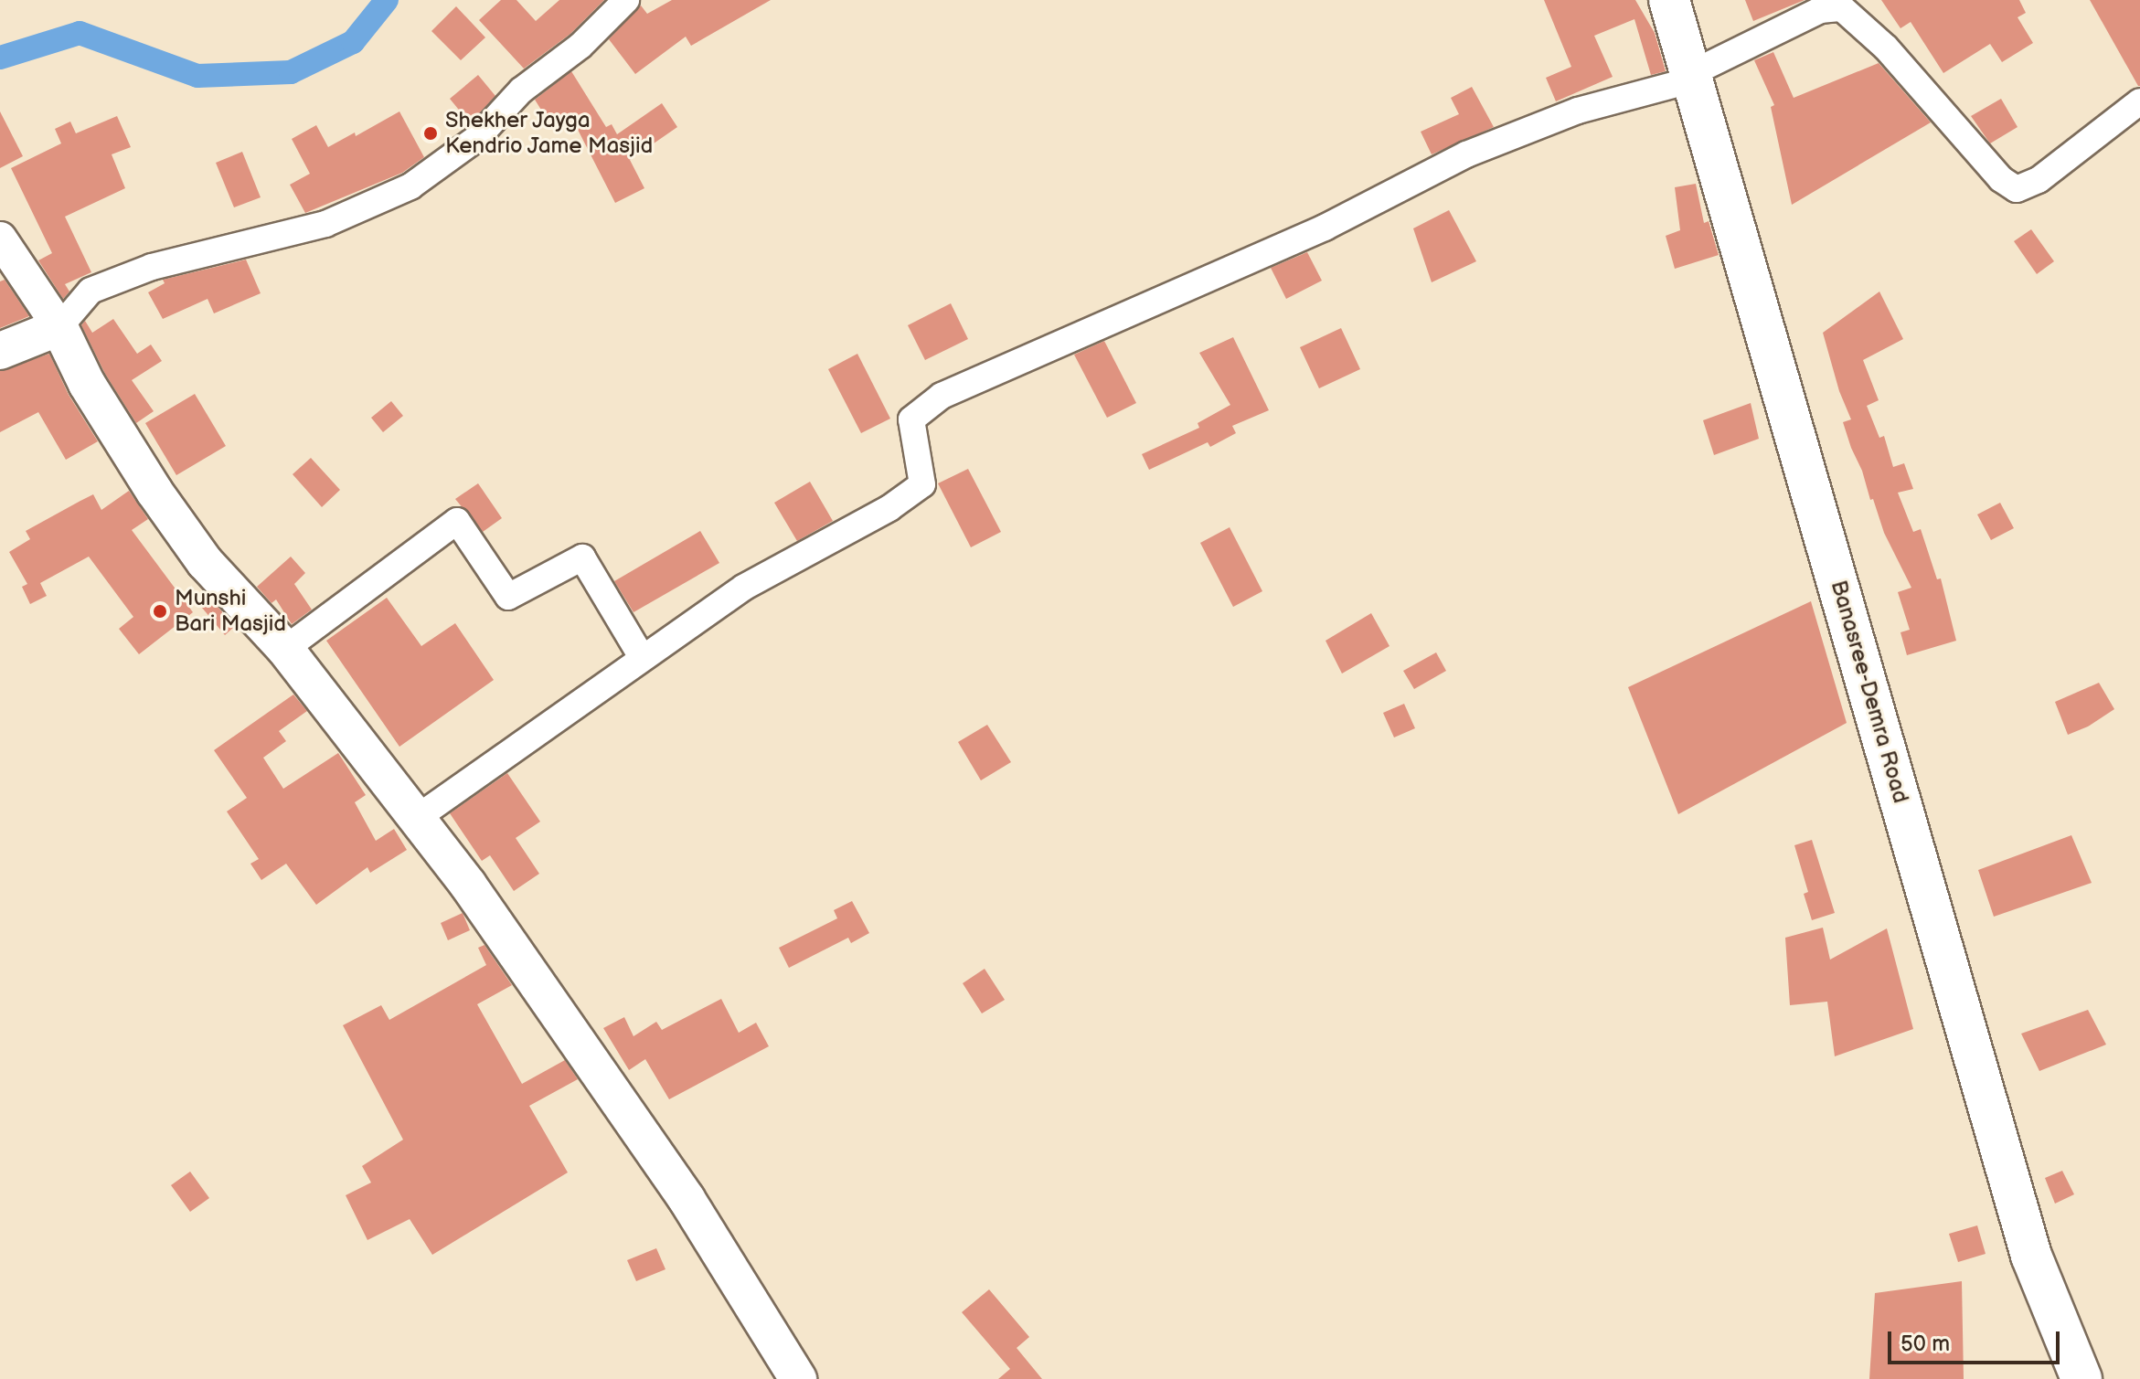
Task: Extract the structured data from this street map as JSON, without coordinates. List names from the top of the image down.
{
  "streets": {
    "main road": ["Banasree-Demra Road"]
  },
  "places": ["Shekher Jayga Kendrio Jame Masjid", "Munshi Bari Masjid"],
  "scale_bar": "50 m"
}
